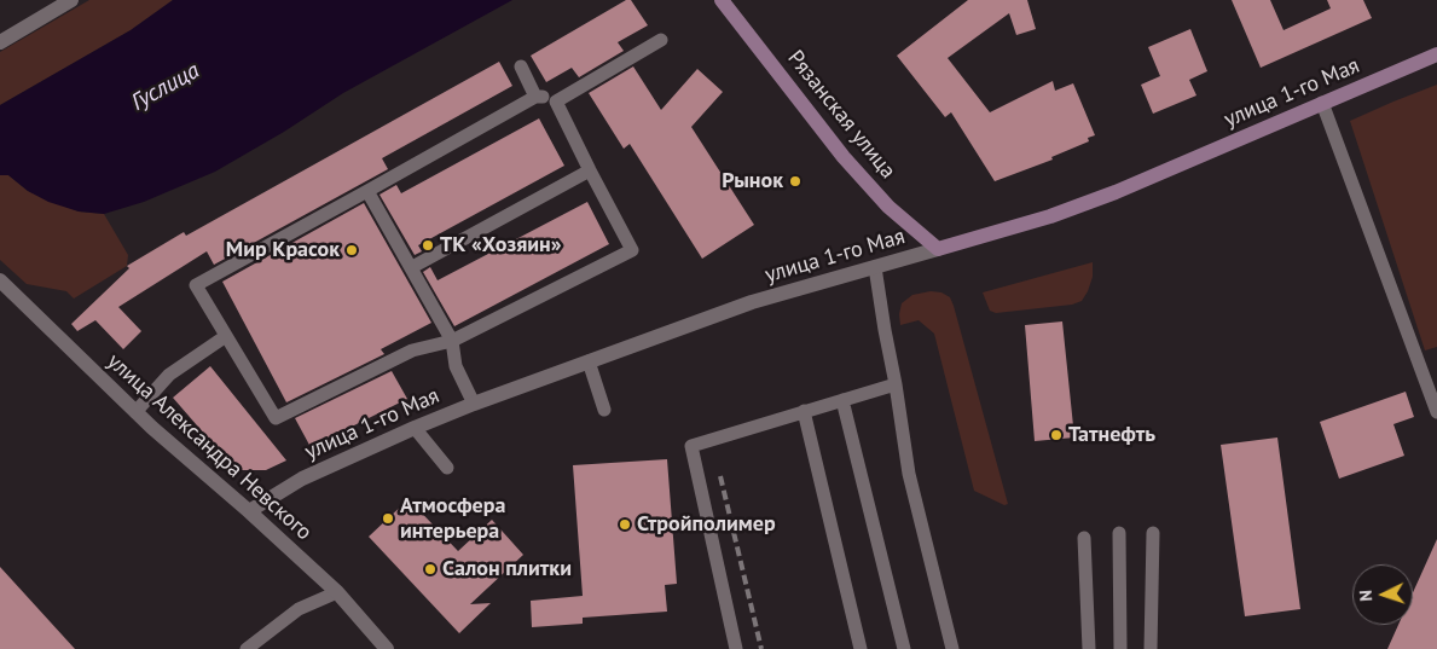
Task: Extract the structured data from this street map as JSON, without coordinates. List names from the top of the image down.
{
  "streets": {
    "main road": ["улица 1-го Мая", "Рязанская улица"],
    "street": ["улица Александра Невского"]
  },
  "crossings": [
    ["улица 1-го Мая", "Рязанская улица"],
    ["улица 1-го Мая", "улица Александра Невского"]
  ],
  "water": ["Гуслица"],
  "places": [
    "Рынок",
    "ТК «Хозяин»",
    "Мир Красок",
    "Татнефть",
    "Атмосфера интерьера",
    "Стройполимер",
    "Салон плитки"
  ],
  "north": "left"
}
